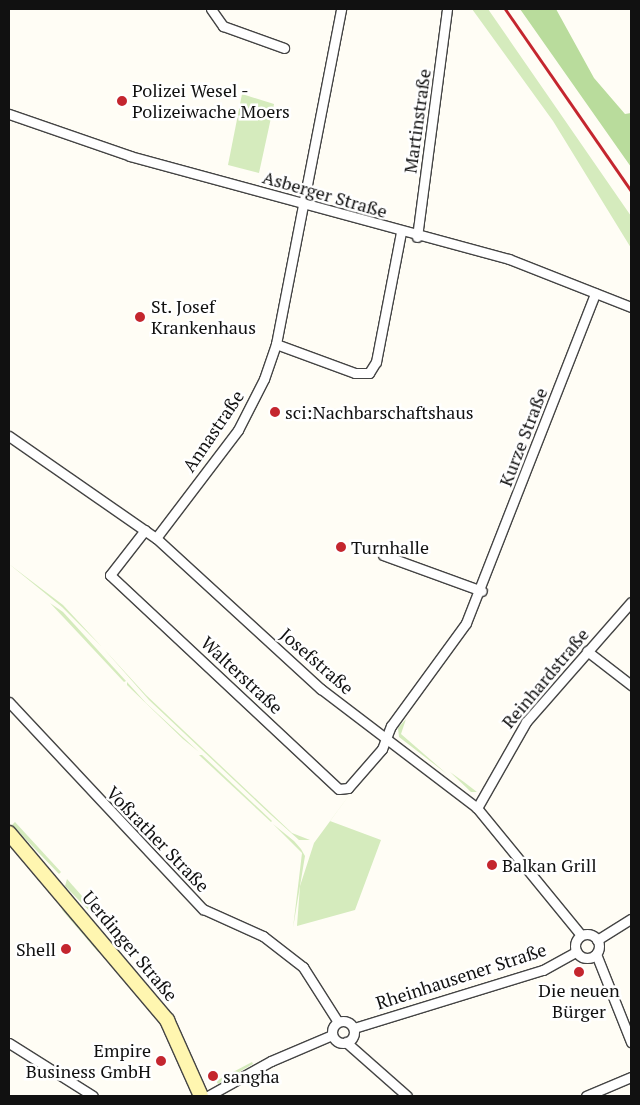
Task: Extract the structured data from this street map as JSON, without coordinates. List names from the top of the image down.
{
  "streets": {
    "main road": ["Uerdinger Straße"],
    "street": [
      "Martinstraße",
      "Asberger Straße",
      "Annastraße",
      "Kurze Straße",
      "Josefstraße",
      "Walterstraße",
      "Reinhardstraße",
      "Voßrather Straße",
      "Rheinhausener Straße"
    ]
  },
  "crossings": [
    ["Martinstraße", "Asberger Straße"],
    ["Asberger Straße", "Annastraße"],
    ["Asberger Straße", "Kurze Straße"],
    ["Annastraße", "Josefstraße"],
    ["Kurze Straße", "Josefstraße"],
    ["Kurze Straße", "Walterstraße"],
    ["Josefstraße", "Walterstraße"],
    ["Josefstraße", "Reinhardstraße"],
    ["Josefstraße", "Rheinhausener Straße"],
    ["Voßrather Straße", "Rheinhausener Straße"]
  ],
  "places": [
    "Polizei Wesel - Polizeiwache Moers",
    "St. Josef Krankenhaus",
    "sci:Nachbarschaftshaus",
    "Turnhalle",
    "Balkan Grill",
    "Shell",
    "Die neuen Bürger",
    "Empire Business GmbH",
    "sangha"
  ]
}
